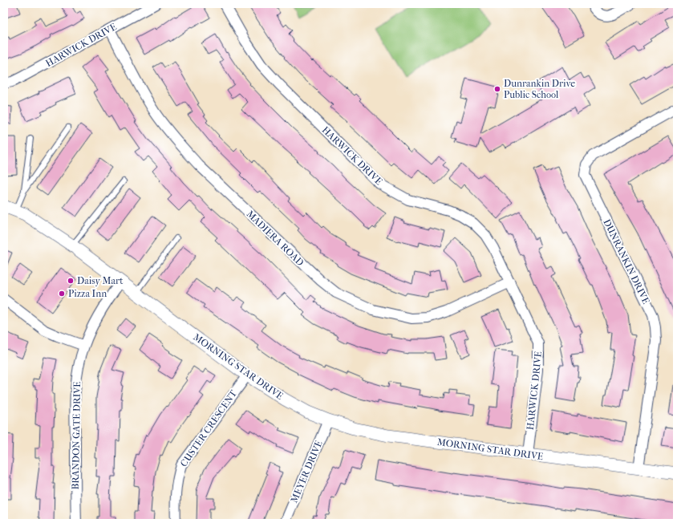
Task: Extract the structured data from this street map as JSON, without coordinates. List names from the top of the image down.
{
  "streets": {
    "street": [
      "HARWICK DRIVE",
      "MADIERA ROAD",
      "DUNRANKIN DRIVE",
      "MORNING STAR DRIVE",
      "CUSTER CRESCENT",
      "BRANDON GATE DRIVE",
      "MEYER DRIVE"
    ]
  },
  "crossings": [
    ["HARWICK DRIVE", "MADIERA ROAD"],
    ["HARWICK DRIVE", "MORNING STAR DRIVE"],
    ["DUNRANKIN DRIVE", "MORNING STAR DRIVE"],
    ["MORNING STAR DRIVE", "CUSTER CRESCENT"],
    ["MORNING STAR DRIVE", "BRANDON GATE DRIVE"],
    ["MORNING STAR DRIVE", "MEYER DRIVE"]
  ],
  "places": ["Dunrankin Drive Public School", "Daisy Mart", "Pizza Inn"]
}
